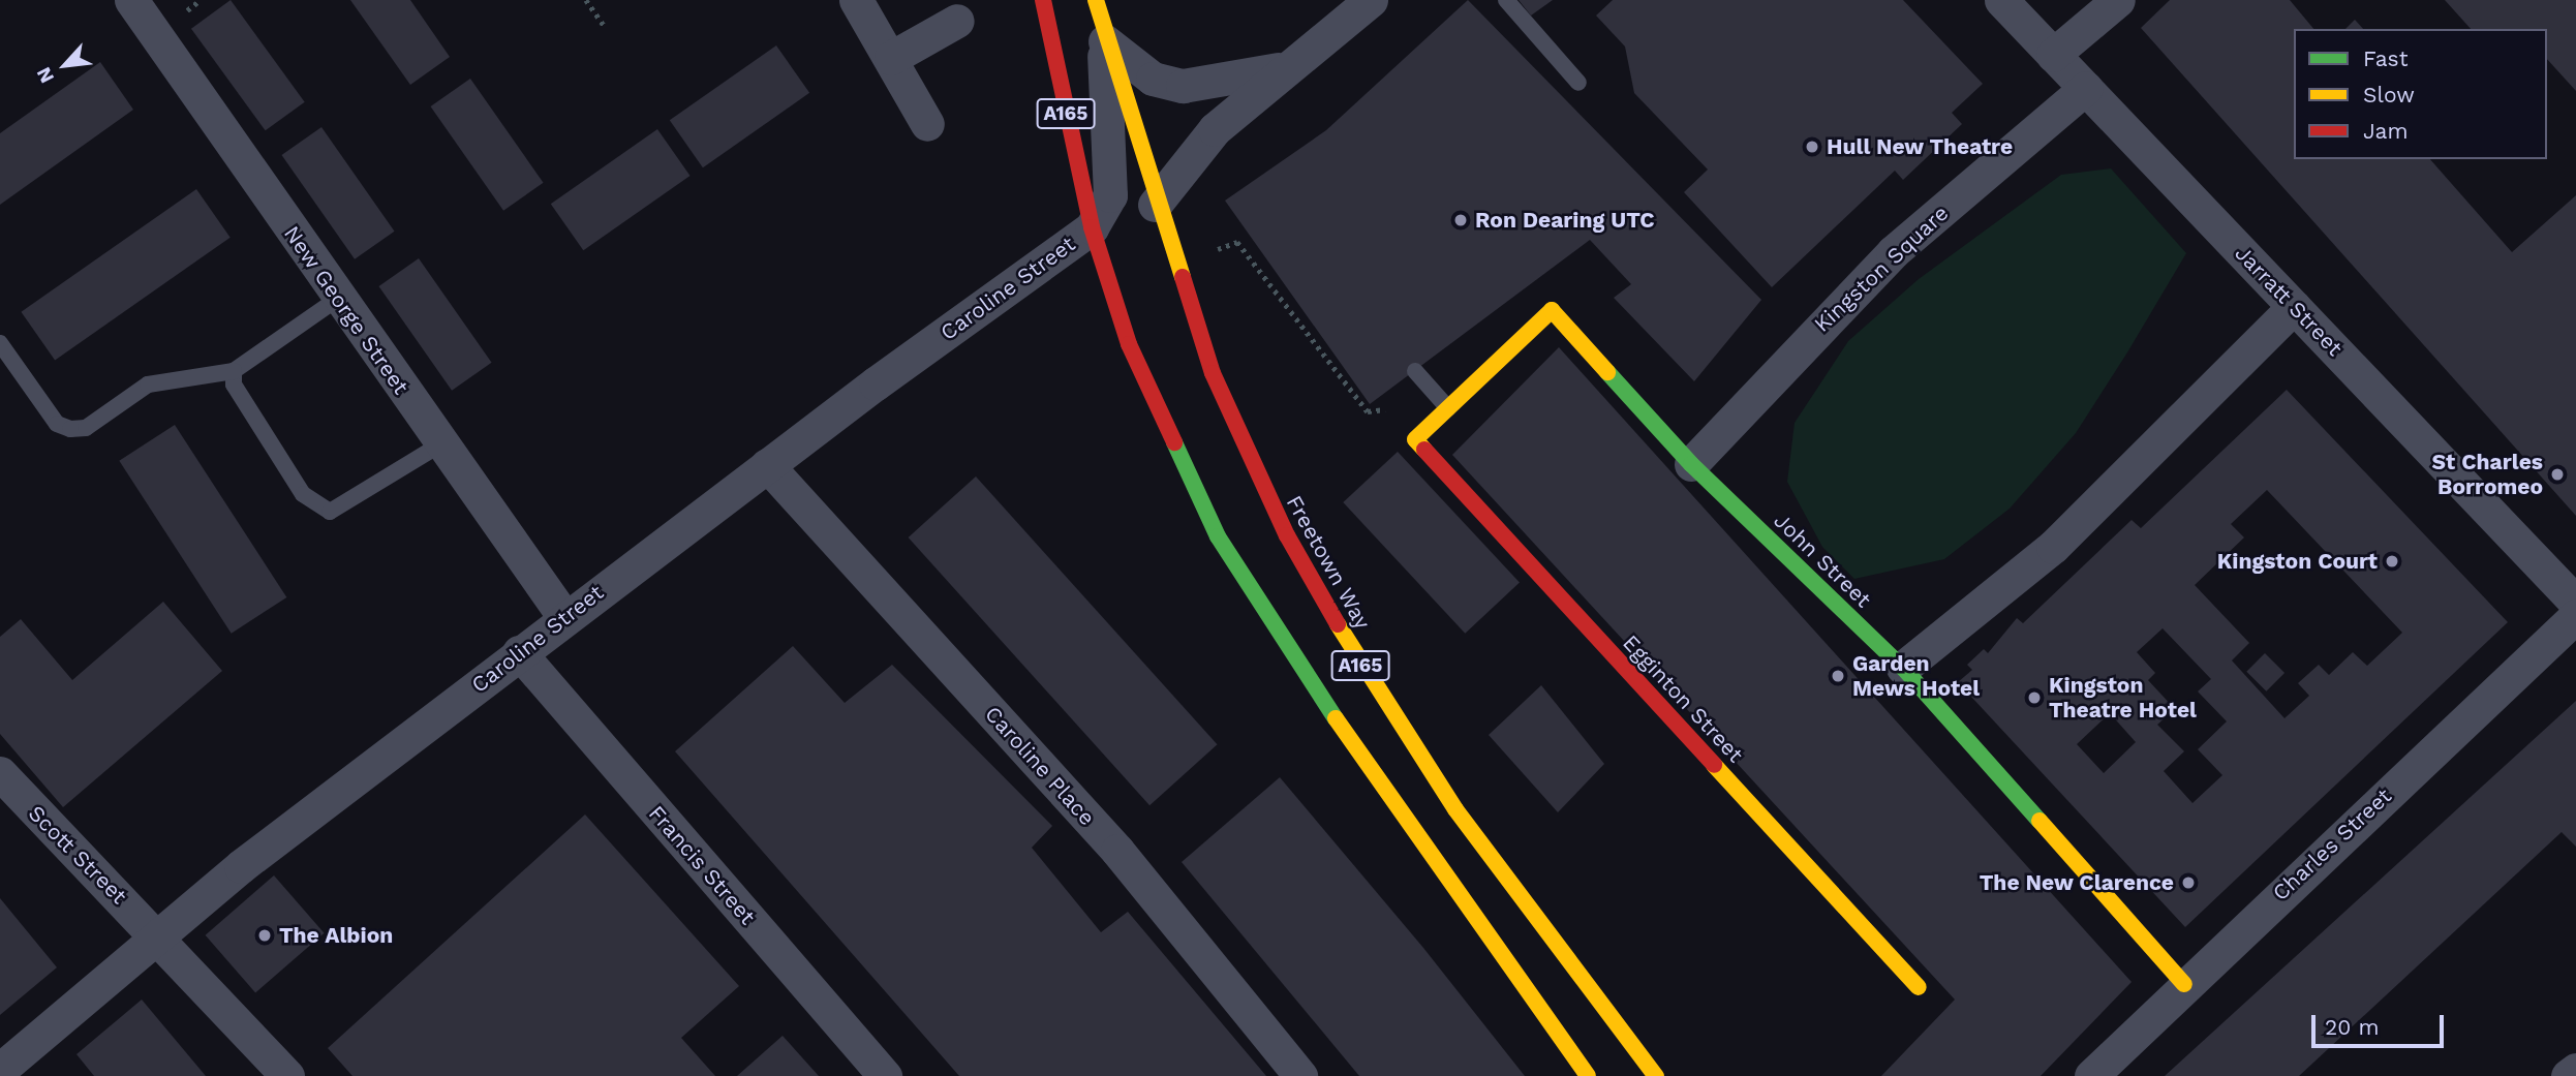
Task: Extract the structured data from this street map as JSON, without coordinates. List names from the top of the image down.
{
  "streets": {
    "main road": [
      "A165",
      "John Street",
      "Freetown Way",
      "Egginton Street"
    ],
    "street": [
      "Kingston Square",
      "Caroline Street",
      "Jarratt Street",
      "New George Street",
      "Caroline Place",
      "Charles Street",
      "Scott Street",
      "Francis Street"
    ]
  },
  "crossings": [
    ["A165", "Caroline Street"],
    ["Kingston Square", "Jarratt Street"],
    ["Kingston Square", "John Street"],
    ["Caroline Street", "New George Street"],
    ["Caroline Street", "Caroline Place"],
    ["Caroline Street", "Scott Street"],
    ["Caroline Street", "Francis Street"],
    ["John Street", "Egginton Street"],
    ["John Street", "Charles Street"]
  ],
  "places": [
    "Hull New Theatre",
    "Ron Dearing UTC",
    "St Charles Borromeo",
    "Kingston Court",
    "Garden Mews Hotel",
    "Kingston Theatre Hotel",
    "The New Clarence",
    "The Albion"
  ],
  "legend": ["Fast", "Slow", "Jam"],
  "scale_bar": "20 m",
  "north": "bottom left"
}
